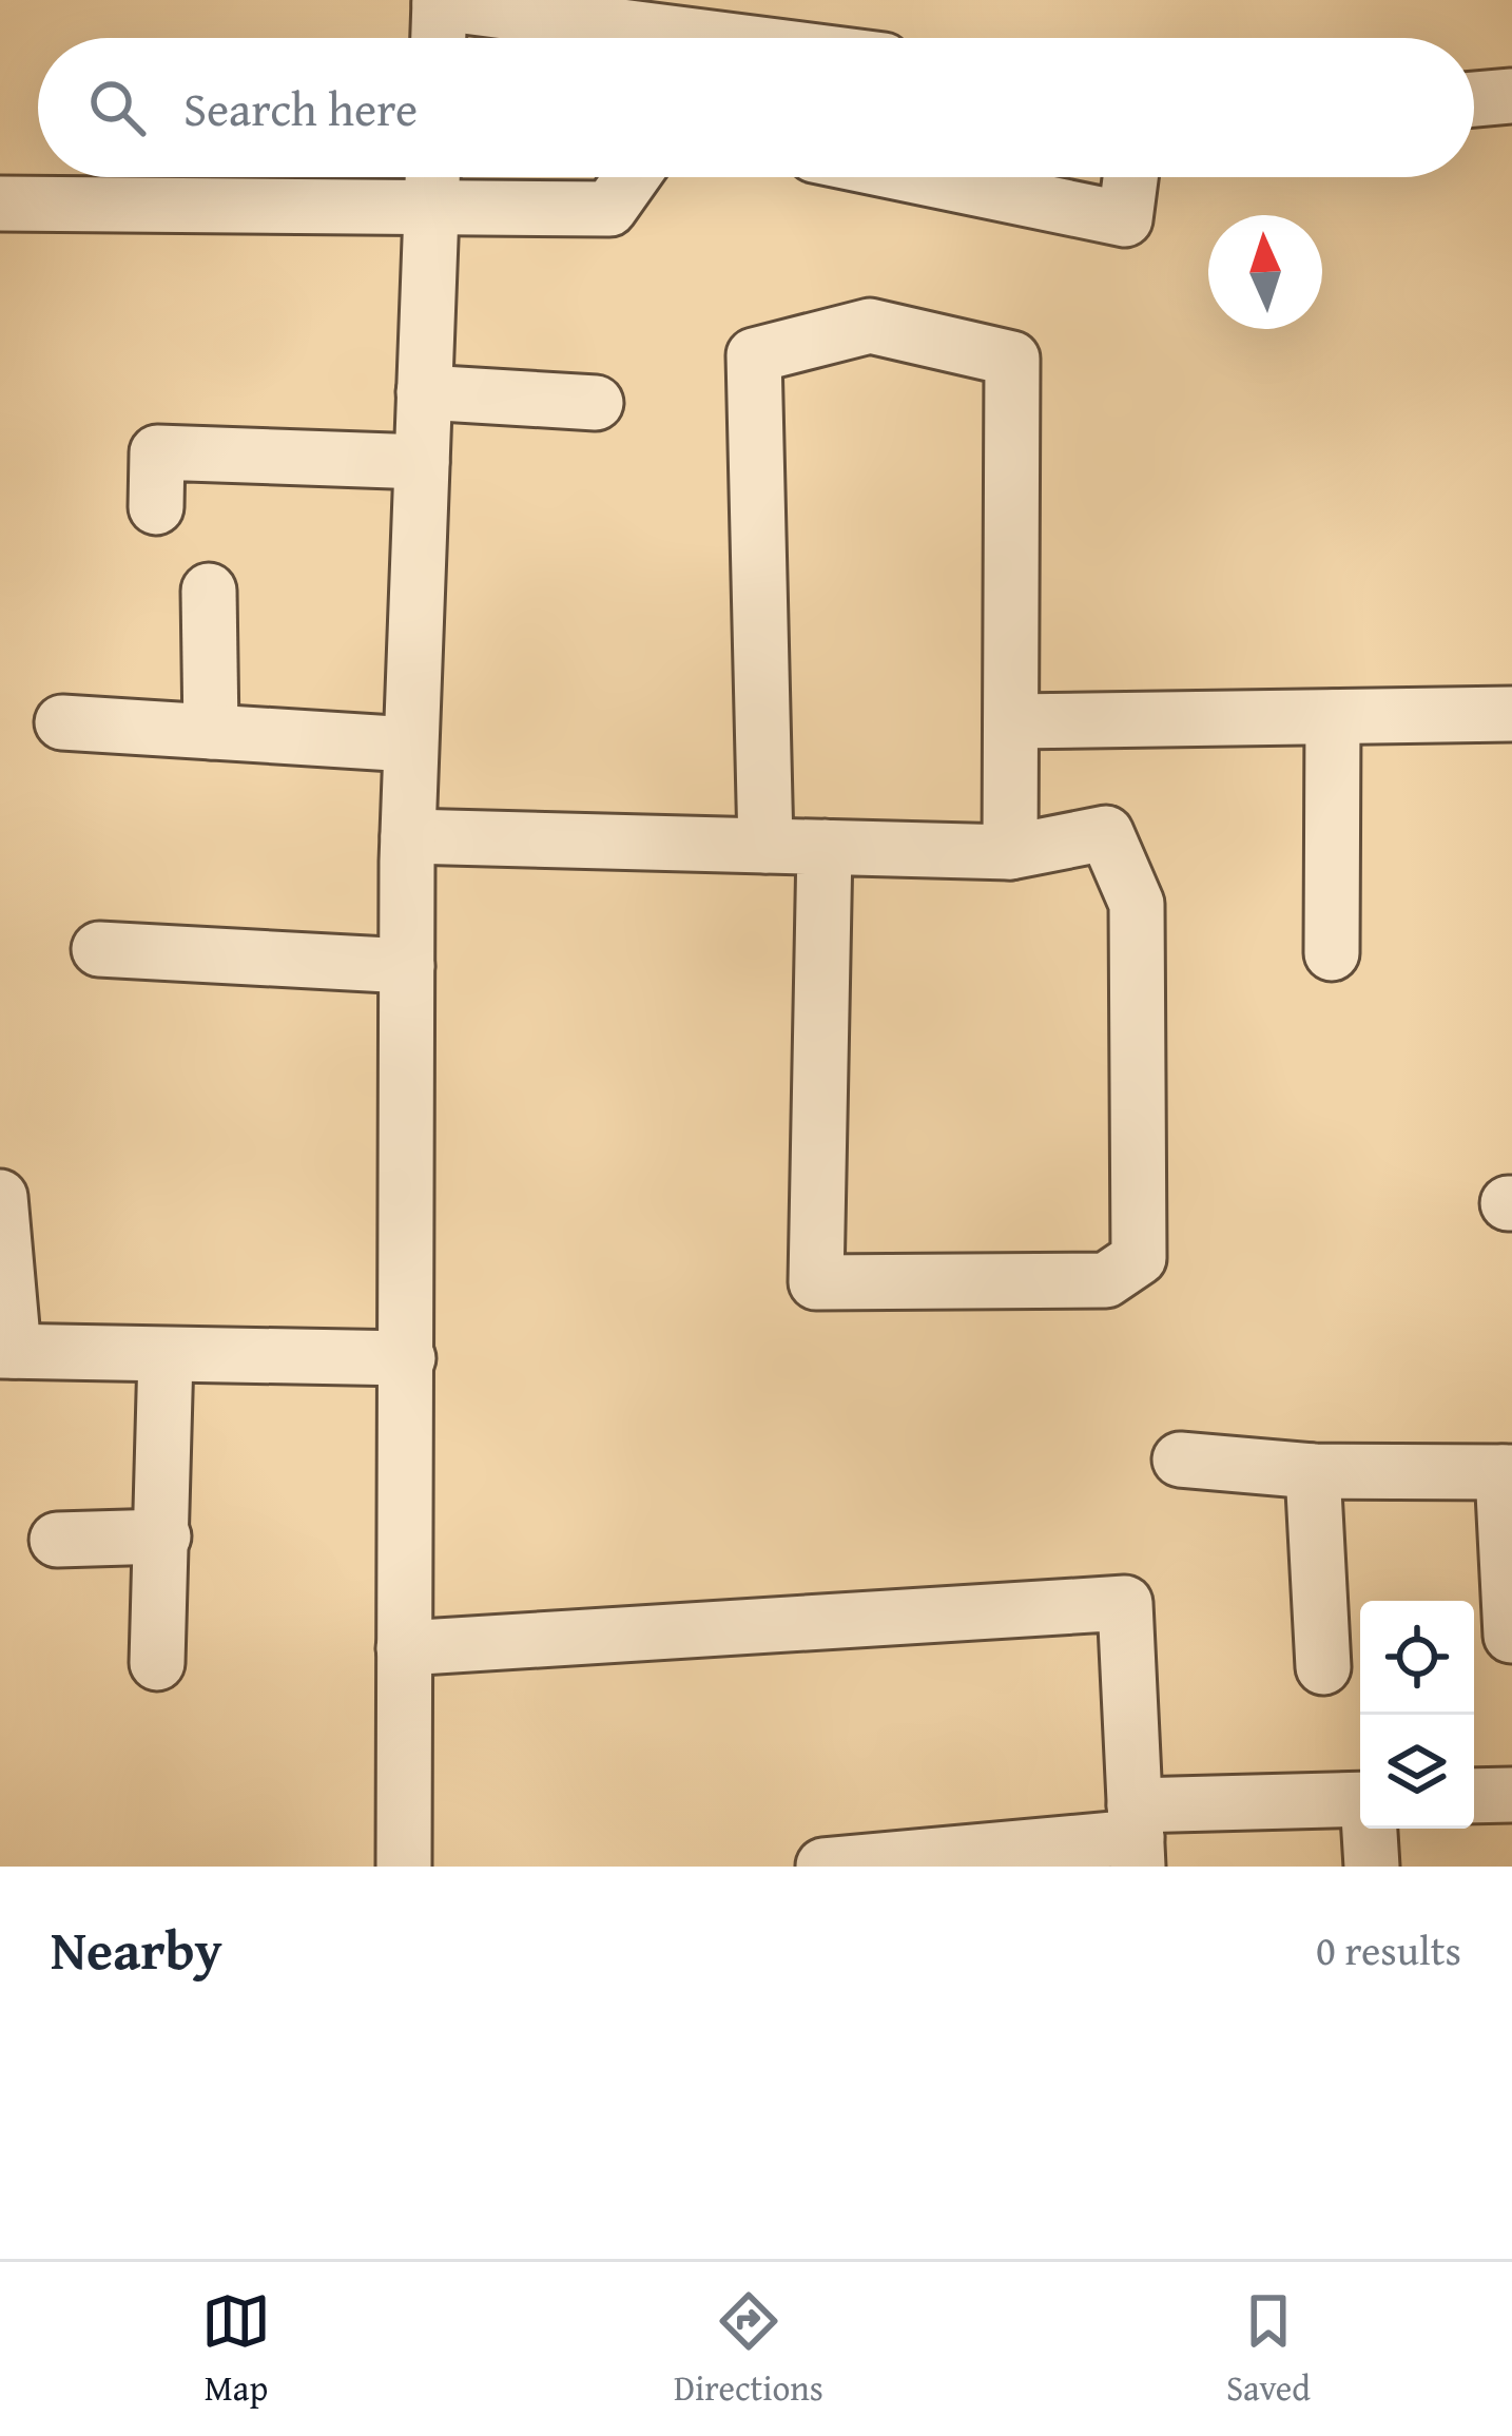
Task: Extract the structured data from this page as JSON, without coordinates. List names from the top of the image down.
{
  "north": "top",
  "page": {
    "search": "Search here",
    "heading": ["Nearby", "0 results"],
    "nav": ["Map", "Directions", "Saved"]
  }
}
